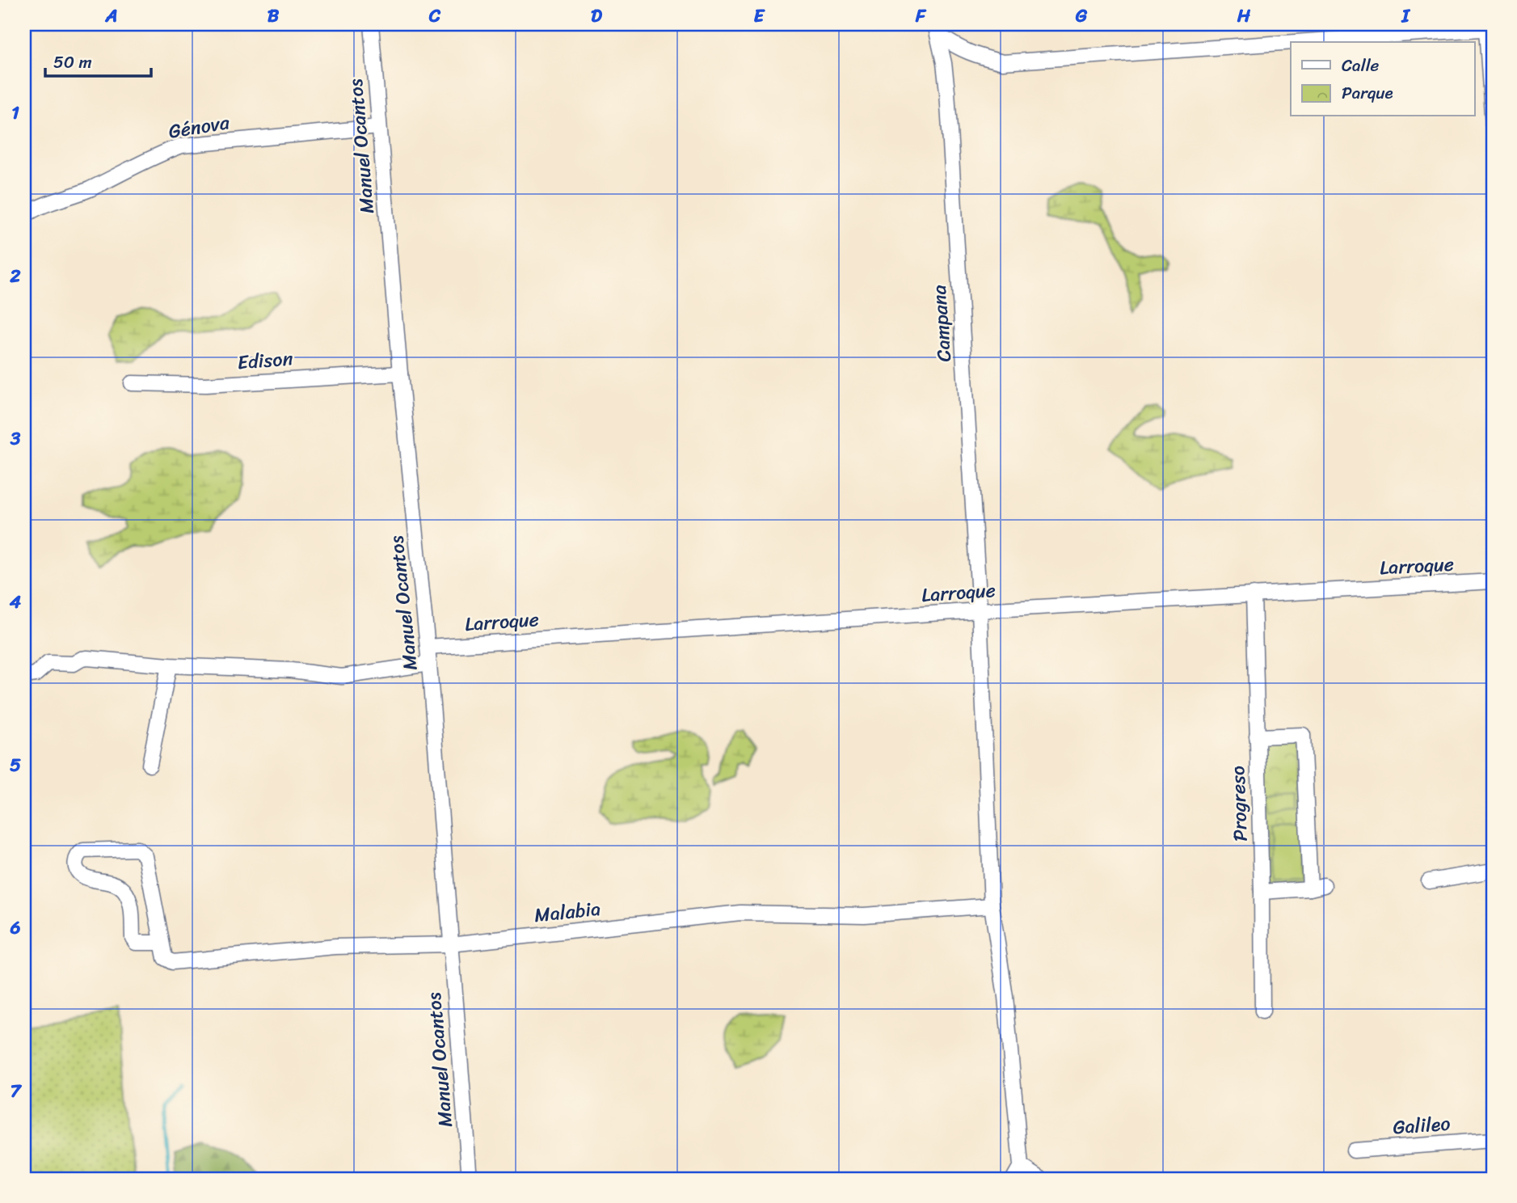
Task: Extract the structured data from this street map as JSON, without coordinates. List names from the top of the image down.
{
  "streets": {
    "street": [
      "Génova",
      "Manuel Ocantos",
      "Campana",
      "Edison",
      "Larroque",
      "Progreso",
      "Malabia",
      "Galileo"
    ]
  },
  "crossings": [
    ["Génova", "Manuel Ocantos"],
    ["Manuel Ocantos", "Edison"],
    ["Manuel Ocantos", "Larroque"],
    ["Manuel Ocantos", "Malabia"],
    ["Campana", "Larroque"],
    ["Campana", "Malabia"],
    ["Larroque", "Progreso"]
  ],
  "legend": ["Calle", "Parque"],
  "scale_bar": "50 m",
  "grid": {
    "columns": [
      "A",
      "B",
      "C",
      "D",
      "E",
      "F",
      "G",
      "H",
      "I"
    ],
    "rows": [
      "1",
      "2",
      "3",
      "4",
      "5",
      "6",
      "7"
    ]
  }
}
